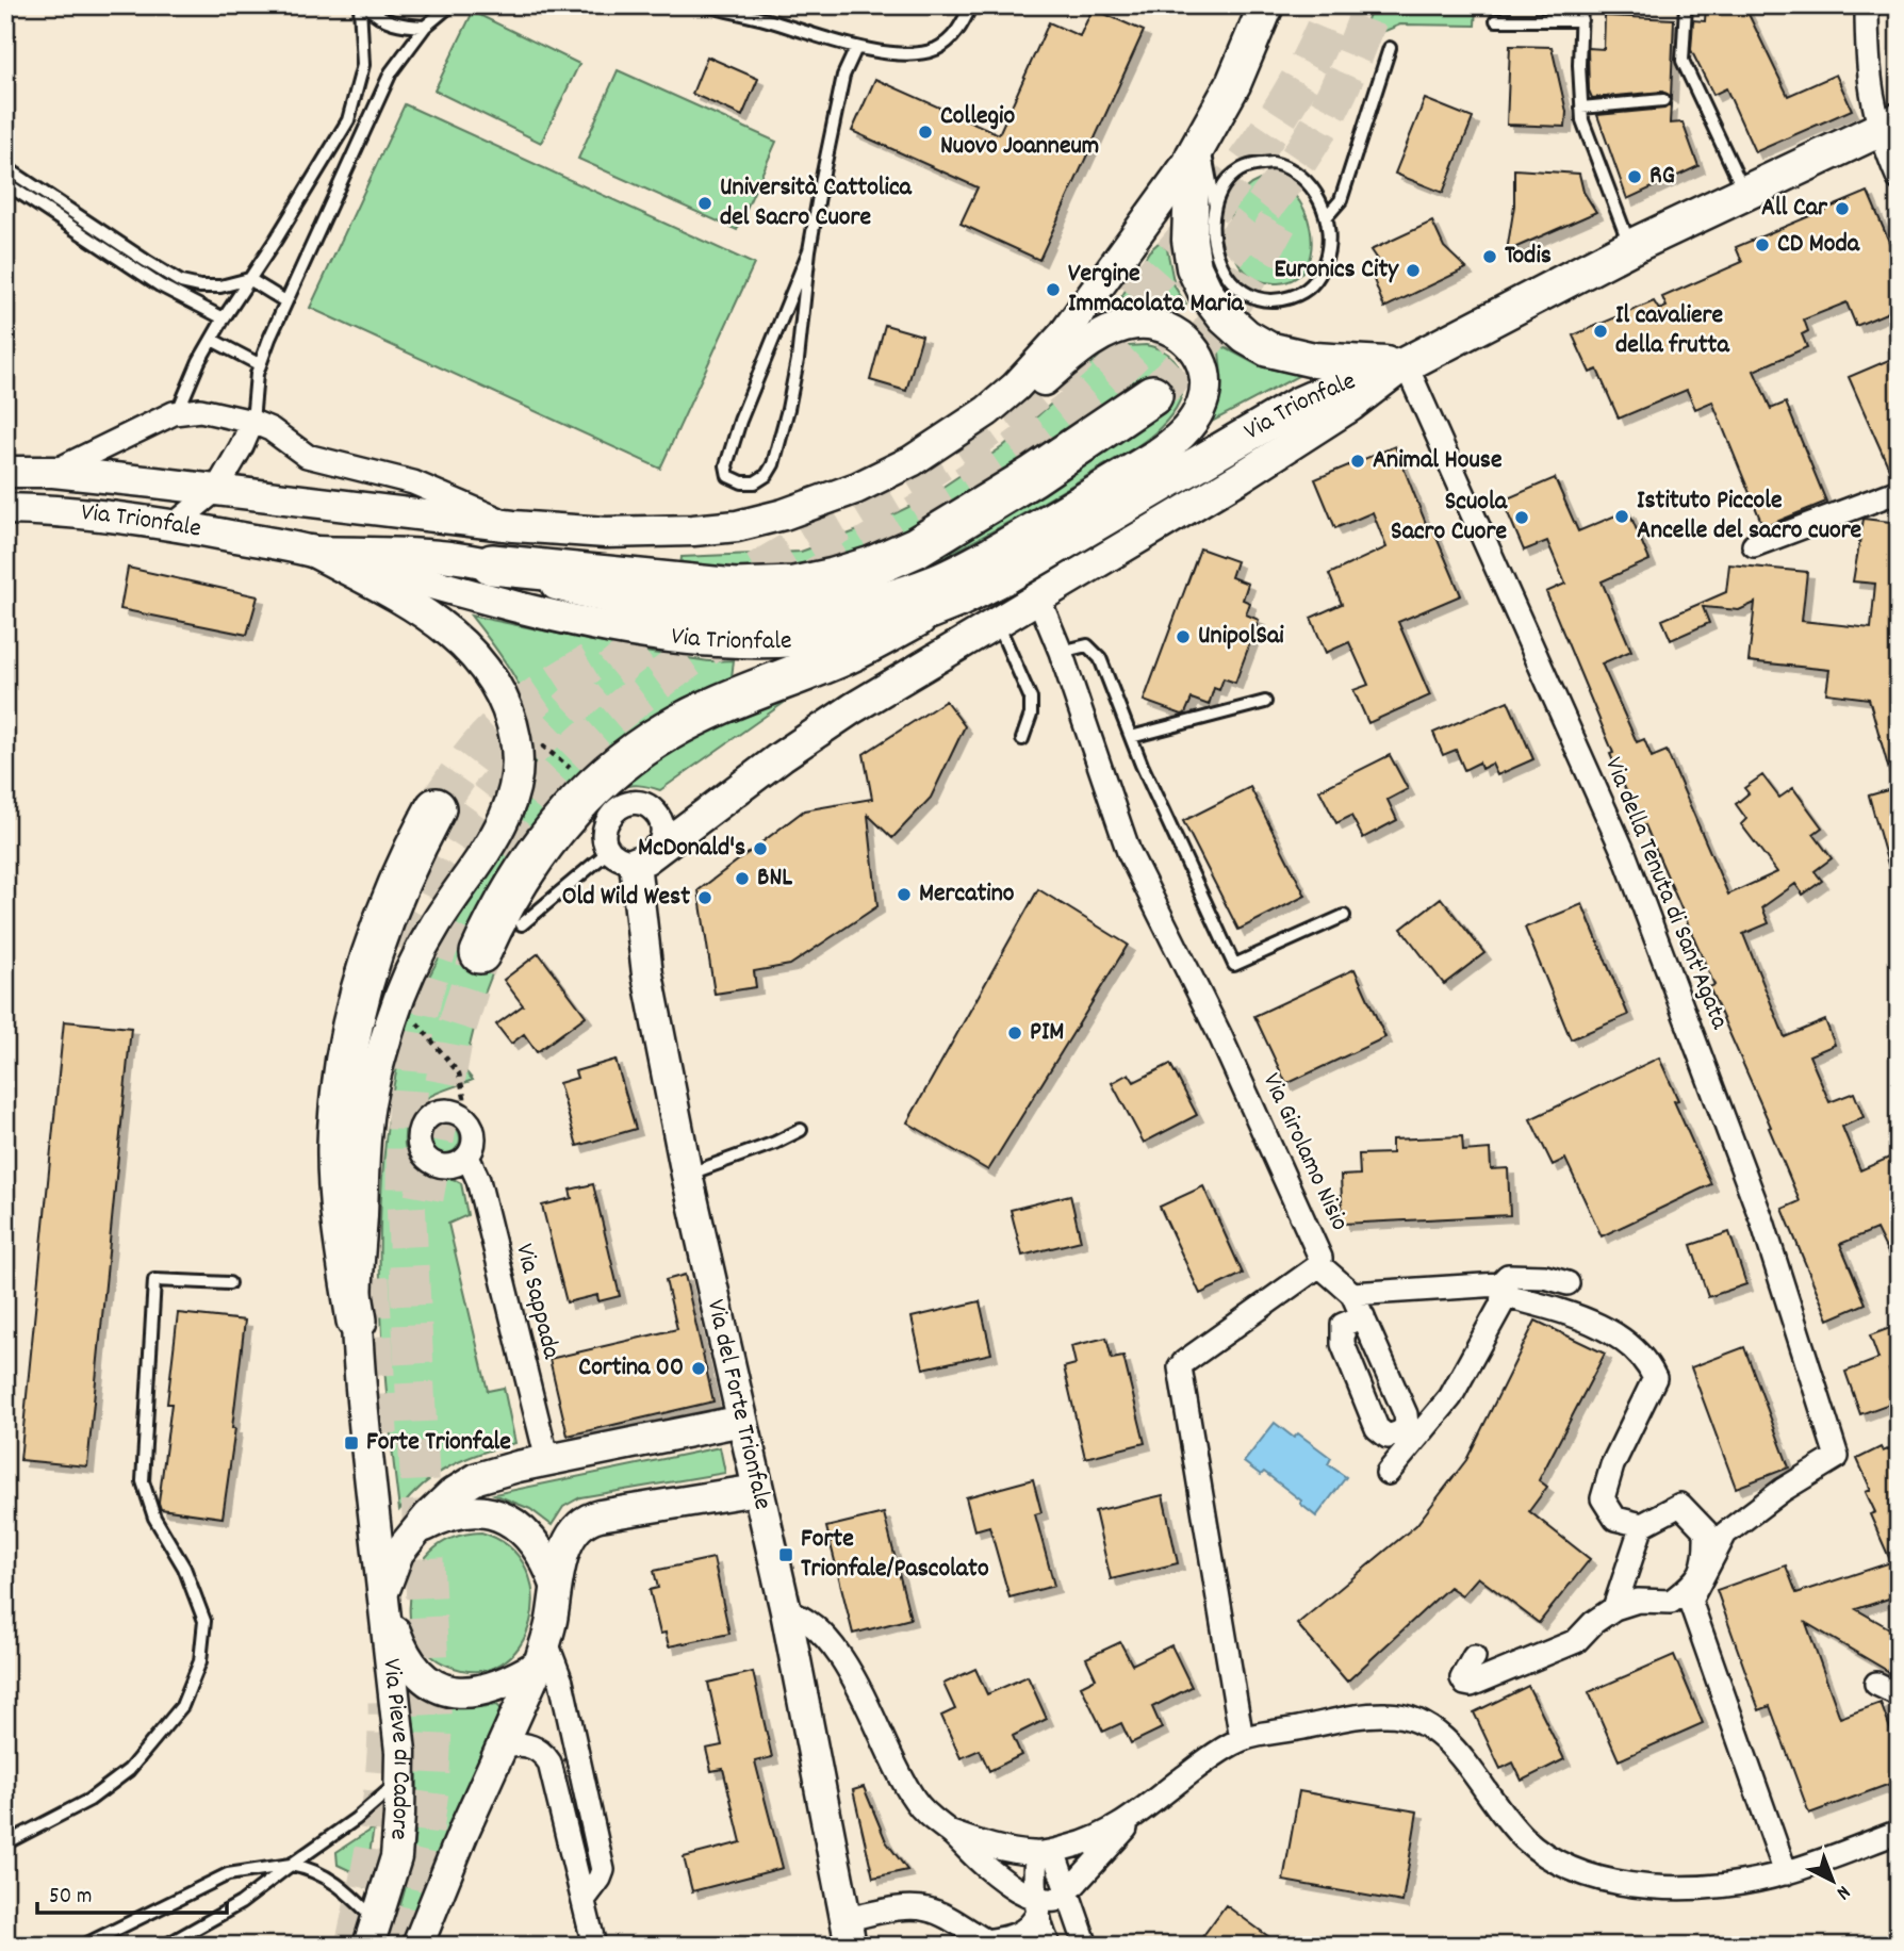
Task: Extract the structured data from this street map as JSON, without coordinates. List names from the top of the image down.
{
  "streets": {
    "main road": ["Via Trionfale", "Via del Forte Trionfale", "Via Pieve di Cadore"],
    "street": ["Via della Tenuta di Sant'Agata", "Via Girolamo Nisio", "Via Sappada"]
  },
  "crossings": [
    ["Via Trionfale", "Via della Tenuta di Sant'Agata"],
    ["Via Trionfale", "Via Girolamo Nisio"],
    ["Via Trionfale", "Via del Forte Trionfale"],
    ["Via Sappada", "Via Pieve di Cadore"],
    ["Via del Forte Trionfale", "Via Pieve di Cadore"]
  ],
  "places": {
    "other": [
      "Collegio Nuovo Joanneum",
      "RG",
      "Università Cattolica del Sacro Cuore",
      "All Car",
      "CD Moda",
      "Todis",
      "Euronics City",
      "Vergine Immacolata Maria",
      "Il cavaliere della frutta",
      "Animal House",
      "Istituto Piccole Ancelle del sacro cuore",
      "Scuola Sacro Cuore",
      "UnipolSai",
      "McDonald's",
      "BNL",
      "Mercatino",
      "Old Wild West",
      "PIM",
      "Cortina 00"
    ],
    "transit": ["Forte Trionfale", "Forte Trionfale/Pascolato"]
  },
  "scale_bar": "50 m",
  "north": "bottom right"
}
